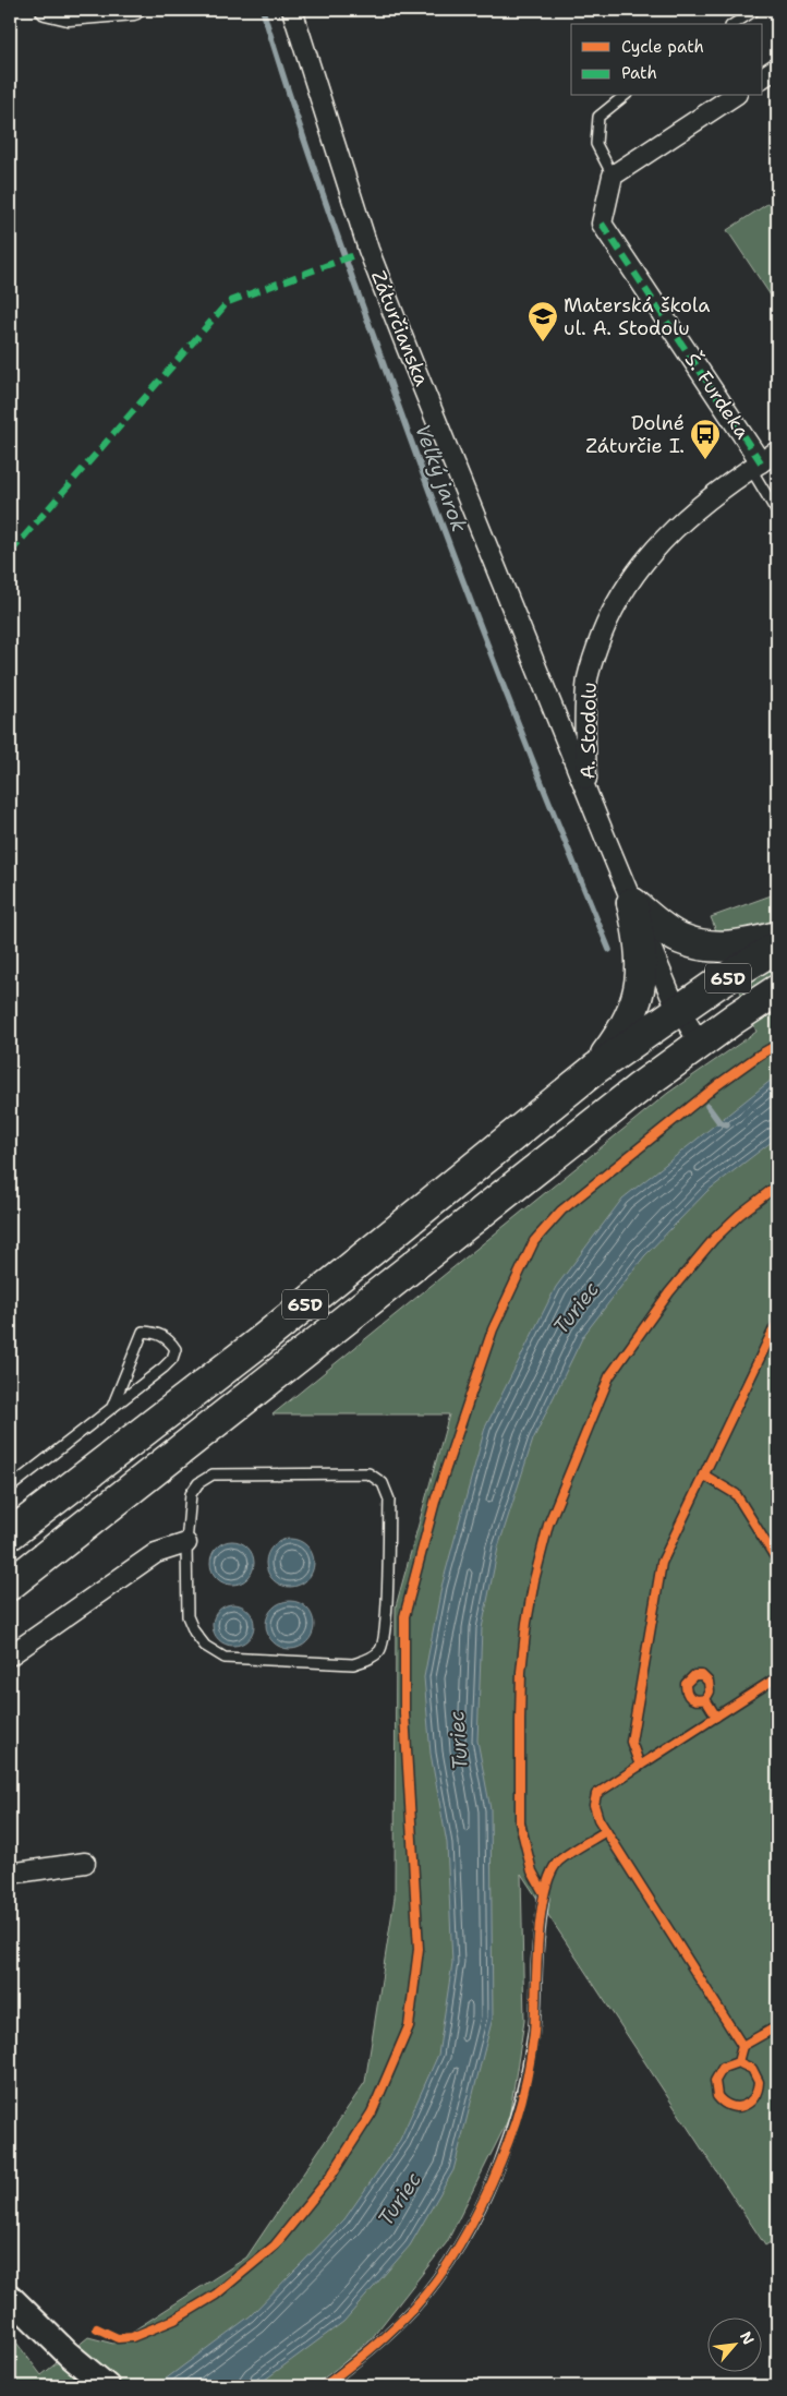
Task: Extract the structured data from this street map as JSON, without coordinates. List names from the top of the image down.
{
  "streets": {
    "main road": ["65D"],
    "street": ["Záturčianska", "Š. Furdeka", "A. Stodolu"]
  },
  "crossings": [
    ["Záturčianska", "A. Stodolu"],
    ["Záturčianska", "65D"],
    ["Š. Furdeka", "A. Stodolu"]
  ],
  "water": ["Veľký jarok", "Turiec"],
  "places": {
    "school or university": ["Materská škola ul. A. Stodolu"],
    "bus stop": ["Dolné Záturčie I."]
  },
  "legend": ["Cycle path", "Path"],
  "north": "top right"
}
